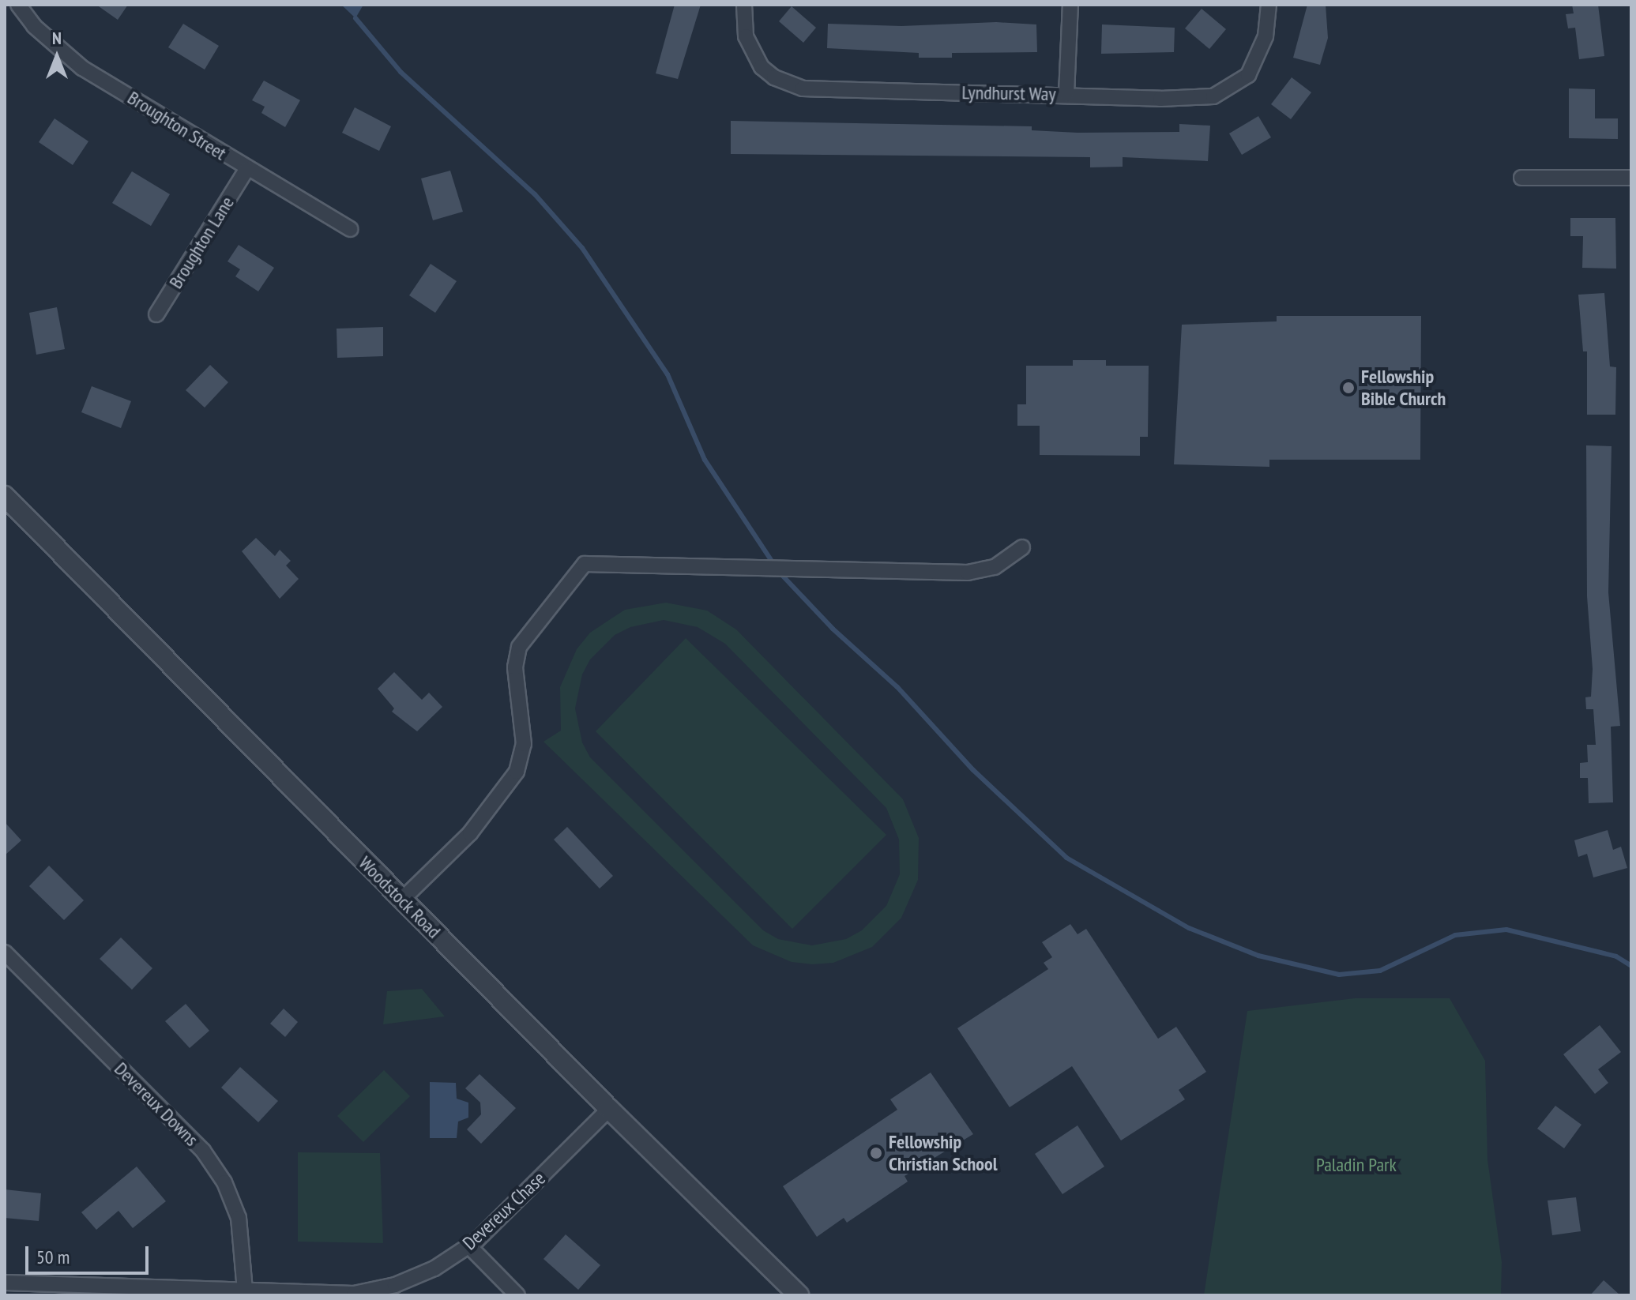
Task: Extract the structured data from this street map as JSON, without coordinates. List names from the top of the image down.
{
  "streets": {
    "street": [
      "Lyndhurst Way",
      "Broughton Street",
      "Broughton Lane",
      "Woodstock Road",
      "Devereux Downs",
      "Devereux Chase"
    ]
  },
  "crossings": [
    ["Broughton Street", "Broughton Lane"],
    ["Woodstock Road", "Devereux Chase"],
    ["Devereux Downs", "Devereux Chase"]
  ],
  "parks": ["Paladin Park"],
  "places": ["Fellowship Bible Church", "Fellowship Christian School"],
  "scale_bar": "50 m",
  "north": "top"
}
